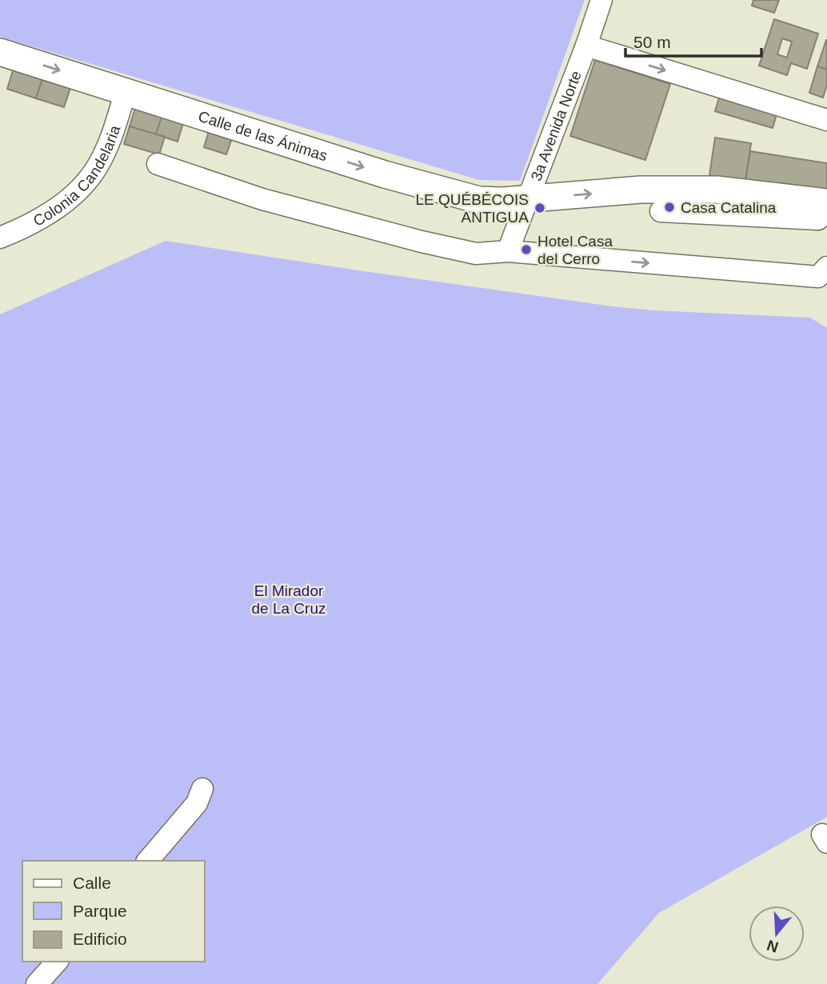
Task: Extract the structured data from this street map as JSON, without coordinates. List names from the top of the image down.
{
  "streets": {
    "main road": ["Calle de las Ánimas"],
    "street": ["3a Avenida Norte", "Colonia Candelaria"]
  },
  "crossings": [
    ["3a Avenida Norte", "Calle de las Ánimas"],
    ["Calle de las Ánimas", "Colonia Candelaria"]
  ],
  "one_way": ["Calle de las Ánimas"],
  "parks": ["El Mirador de La Cruz"],
  "places": ["Casa Catalina", "LE QUÉBÉCOIS ANTIGUA", "Hotel Casa del Cerro"],
  "legend": ["Calle", "Parque", "Edificio"],
  "scale_bar": "50 m",
  "north": "bottom"
}
